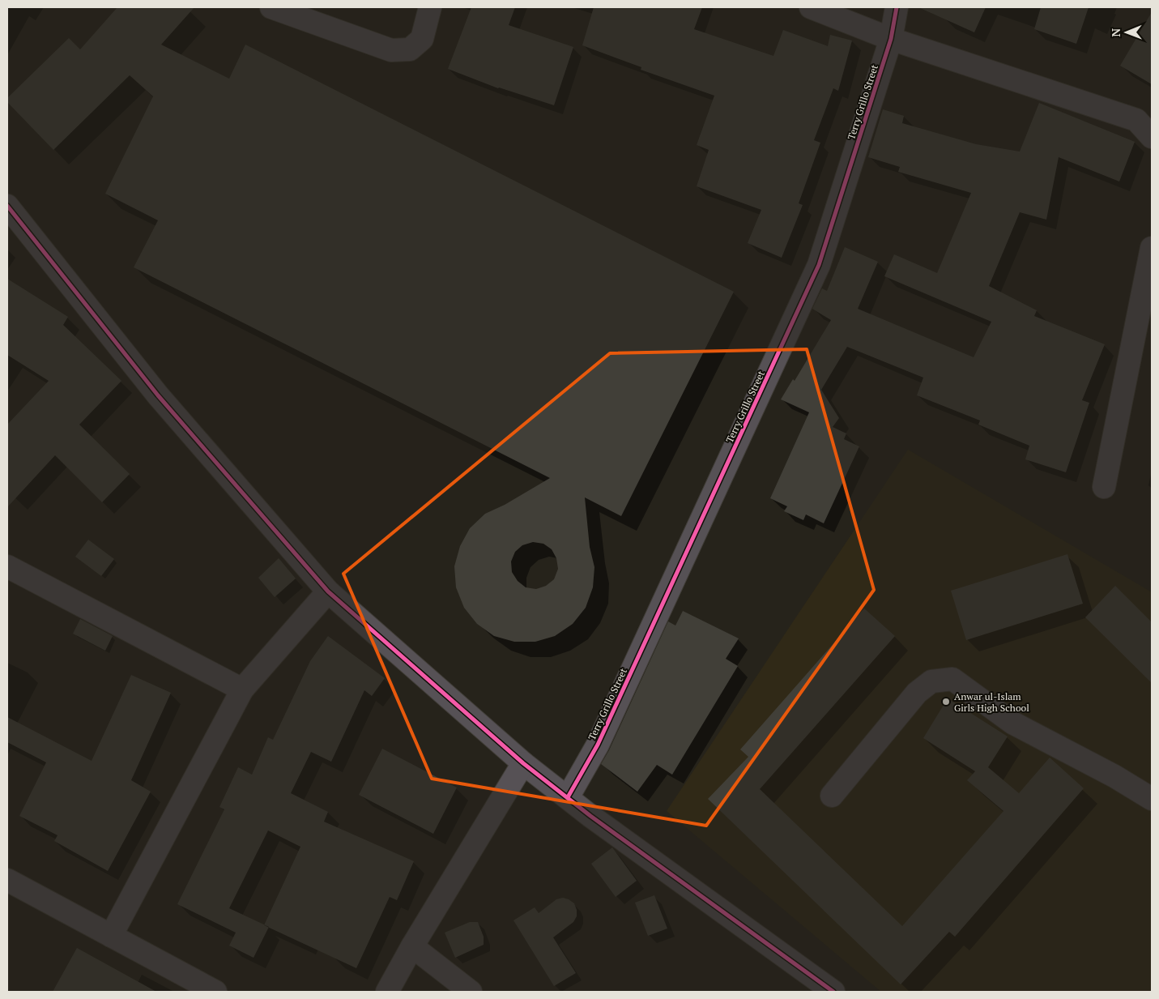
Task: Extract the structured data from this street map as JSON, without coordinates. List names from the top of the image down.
{
  "streets": {
    "street": ["Terry Grillo Street"]
  },
  "places": ["Anwar ul-Islam Girls High School"],
  "north": "left"
}
